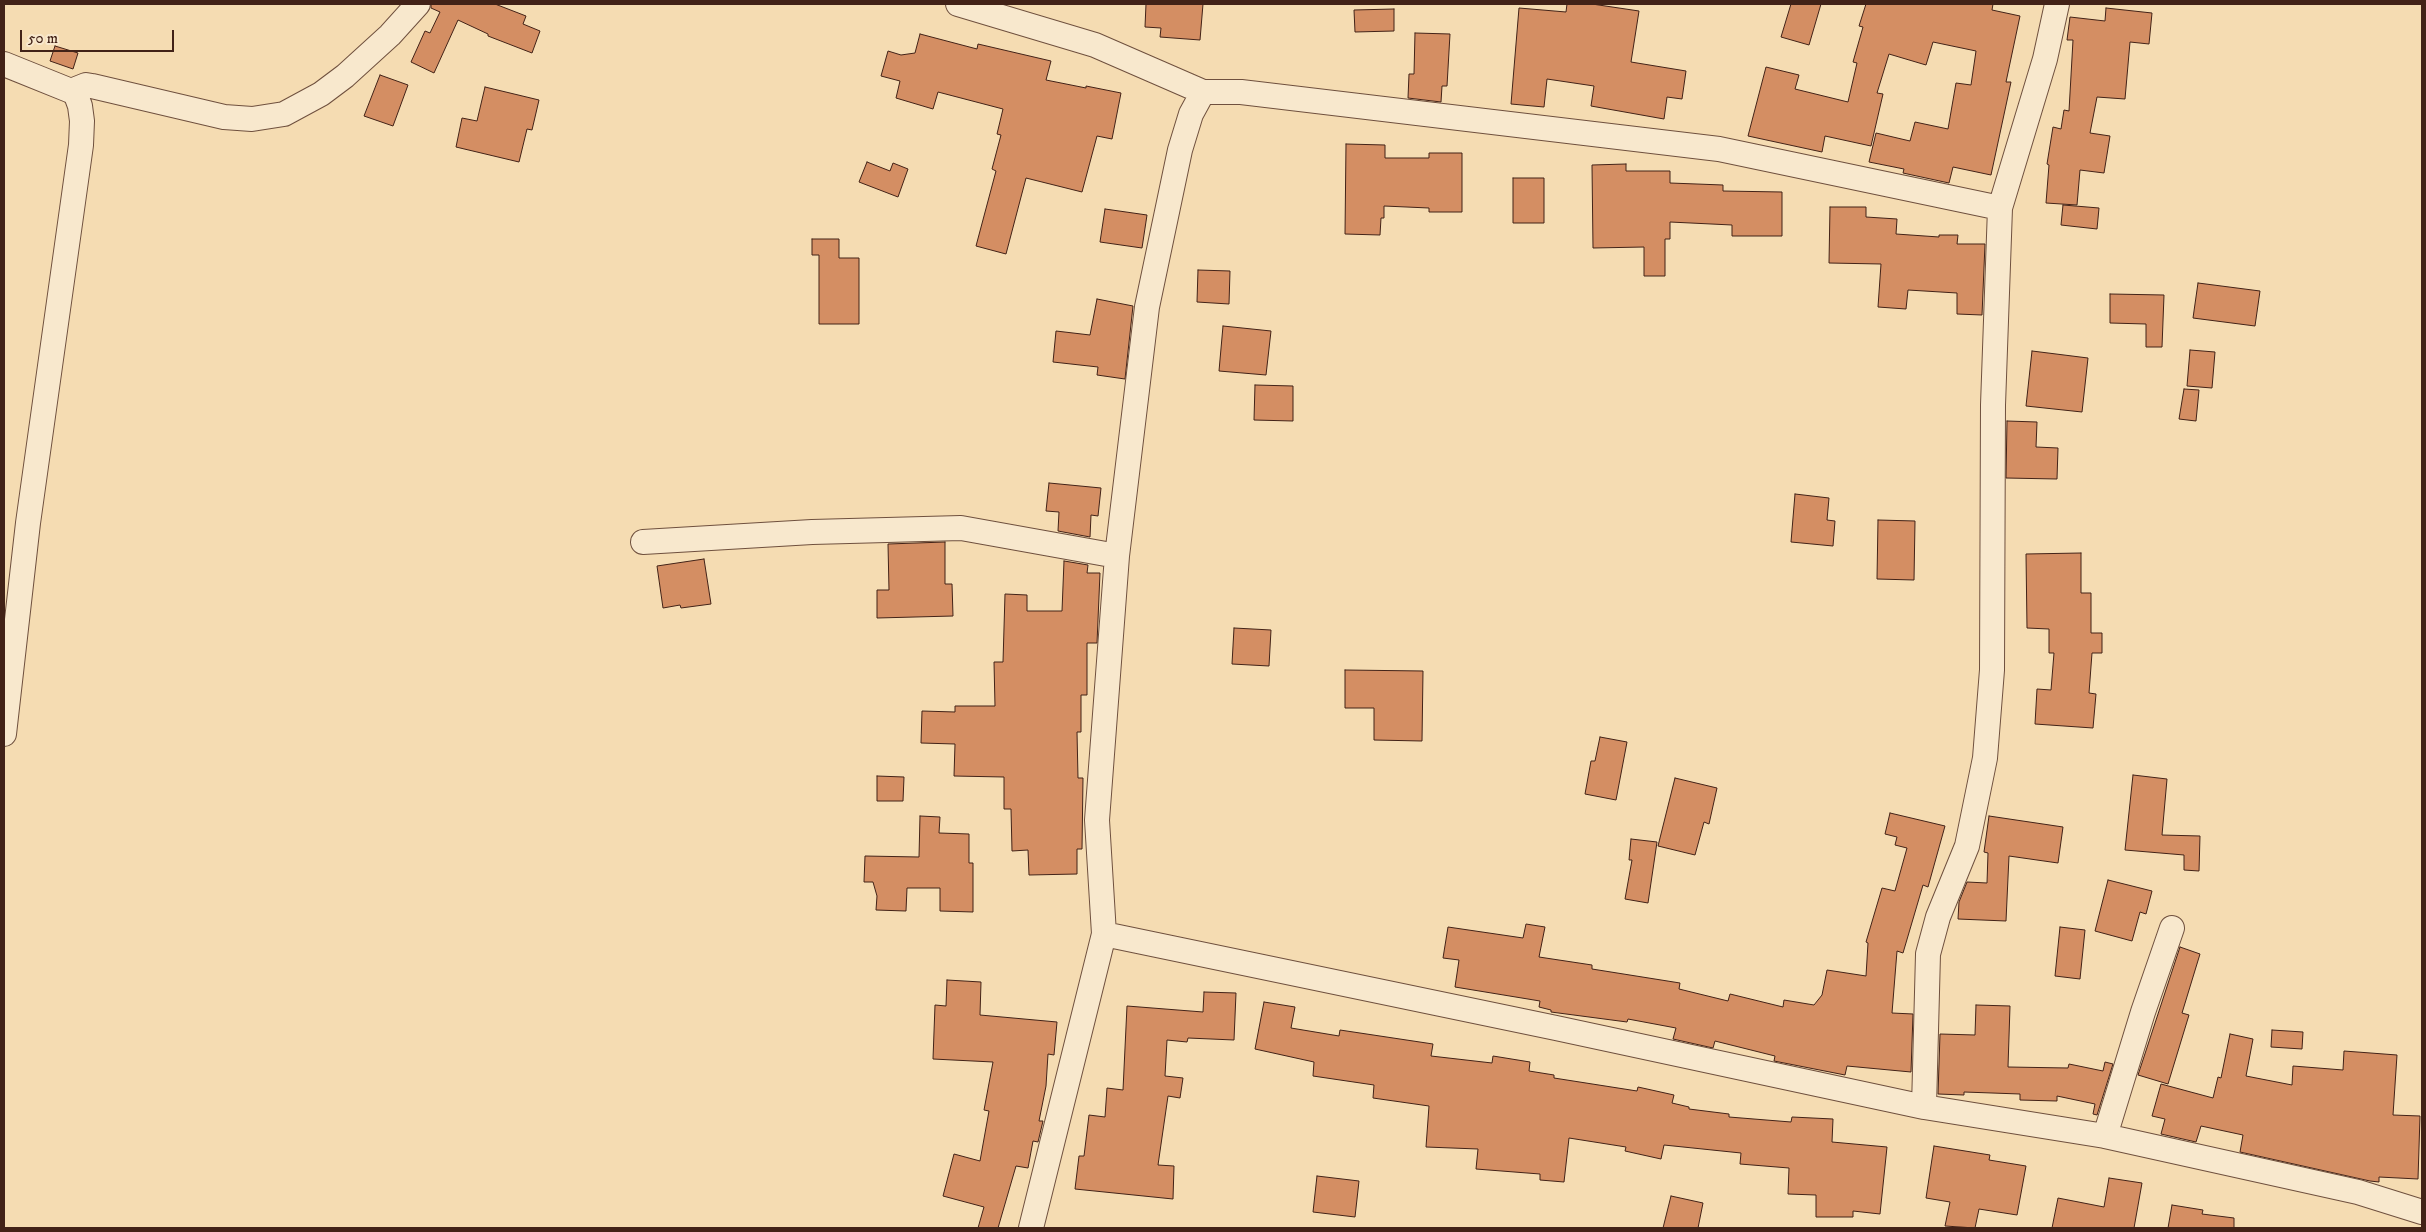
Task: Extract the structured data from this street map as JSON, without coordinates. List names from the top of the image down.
{
  "scale_bar": "50 m"
}
